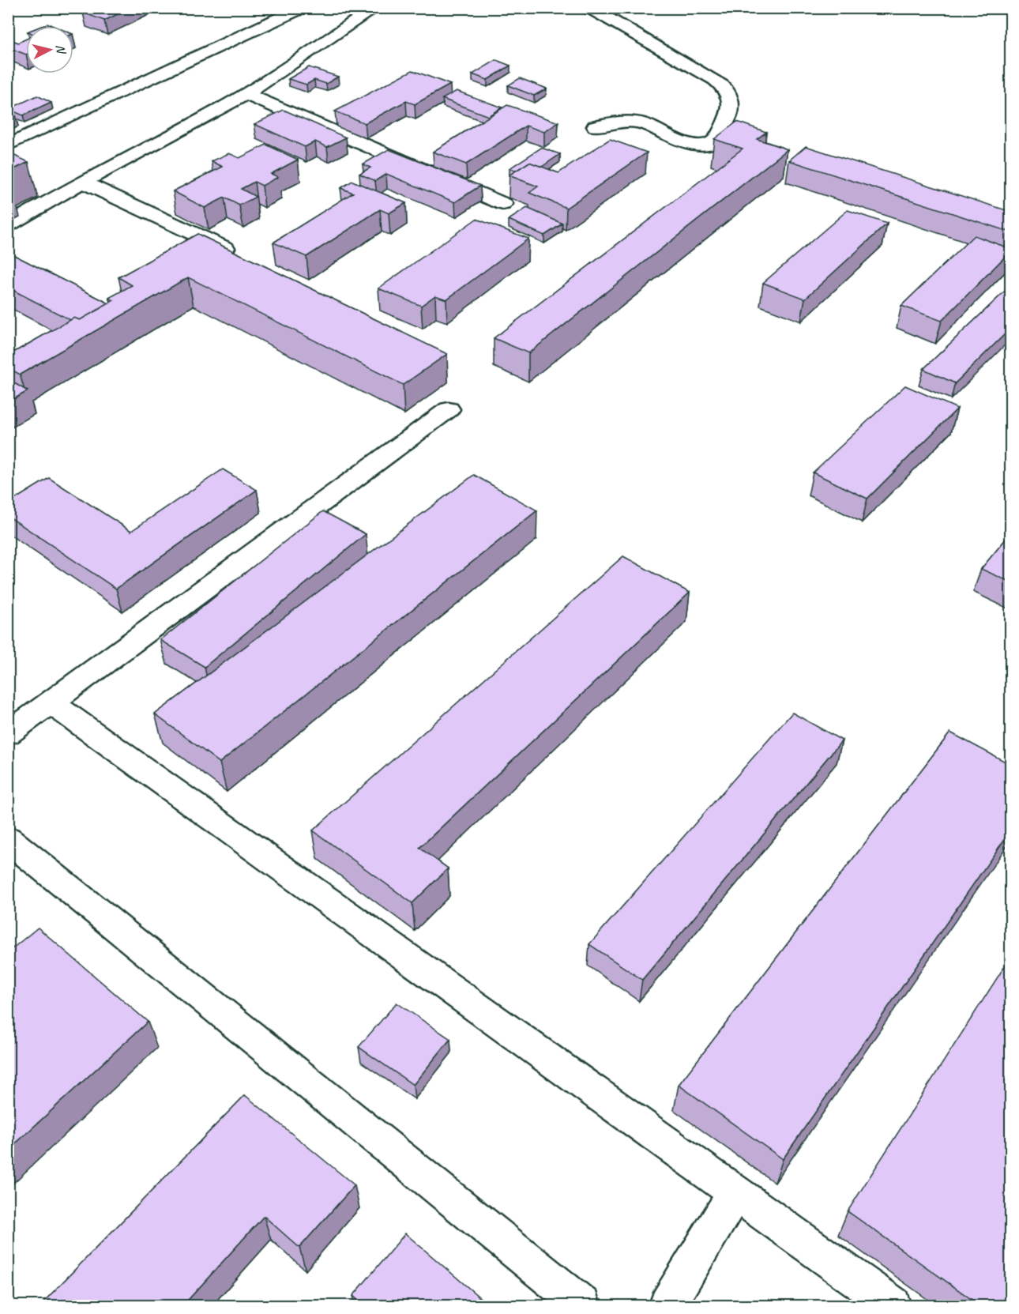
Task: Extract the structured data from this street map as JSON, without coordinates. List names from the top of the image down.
{
  "north": "right"
}
